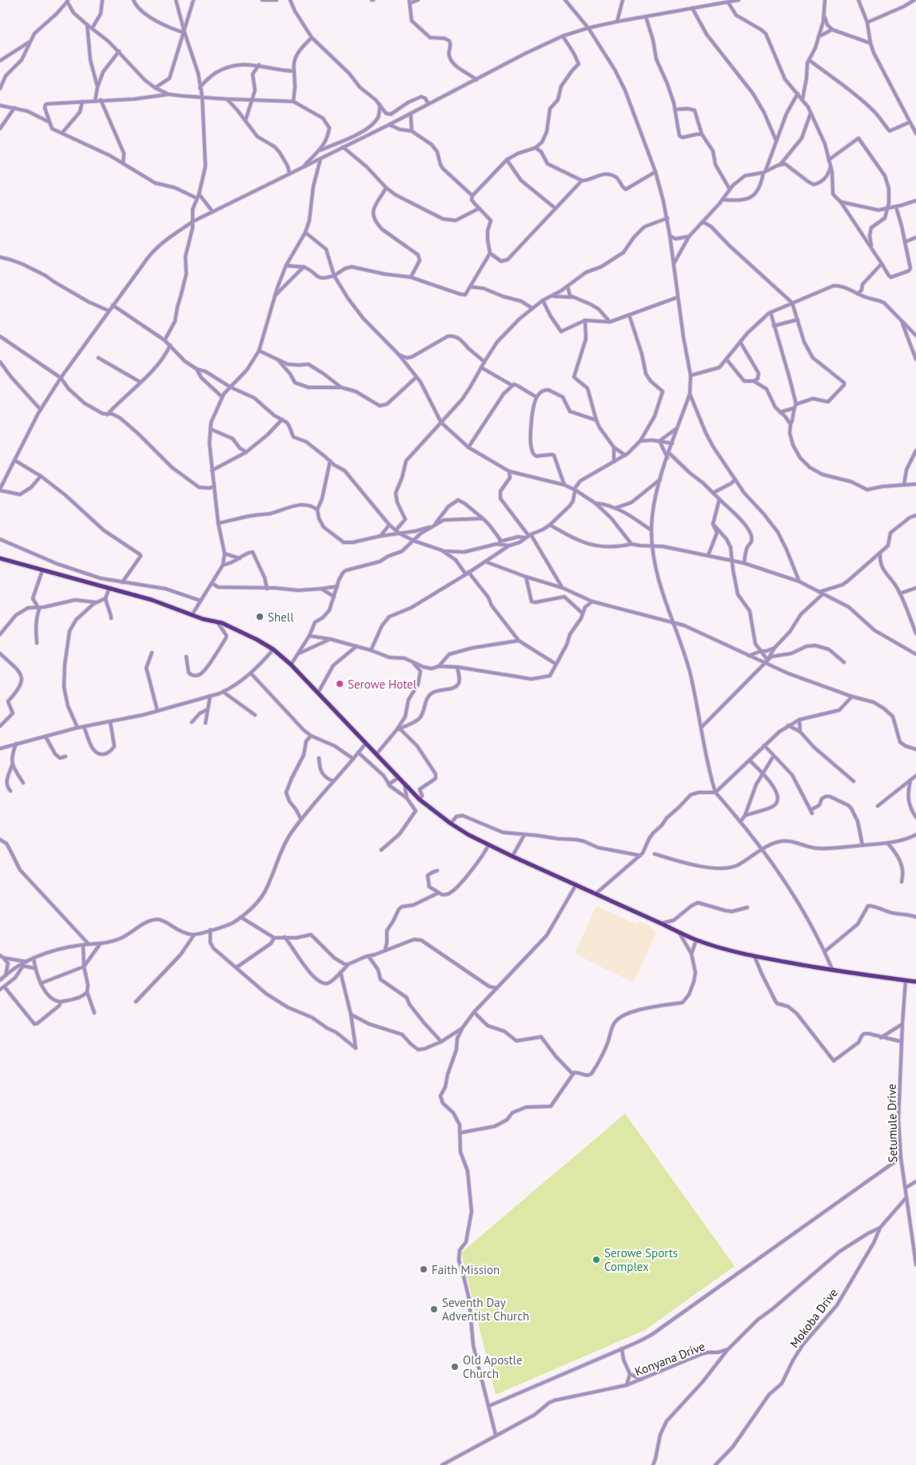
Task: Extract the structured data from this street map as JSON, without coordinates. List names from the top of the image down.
{
  "streets": {
    "street": ["Setumule Drive", "Mokoba Drive", "Konyana Drive"]
  },
  "crossings": [
    ["Setumule Drive", "Mokoba Drive"]
  ],
  "places": [
    "Shell",
    "Serowe Hotel",
    "Serowe Sports Complex",
    "Faith Mission",
    "Seventh Day Adventist Church",
    "Old Apostle Church"
  ]
}
